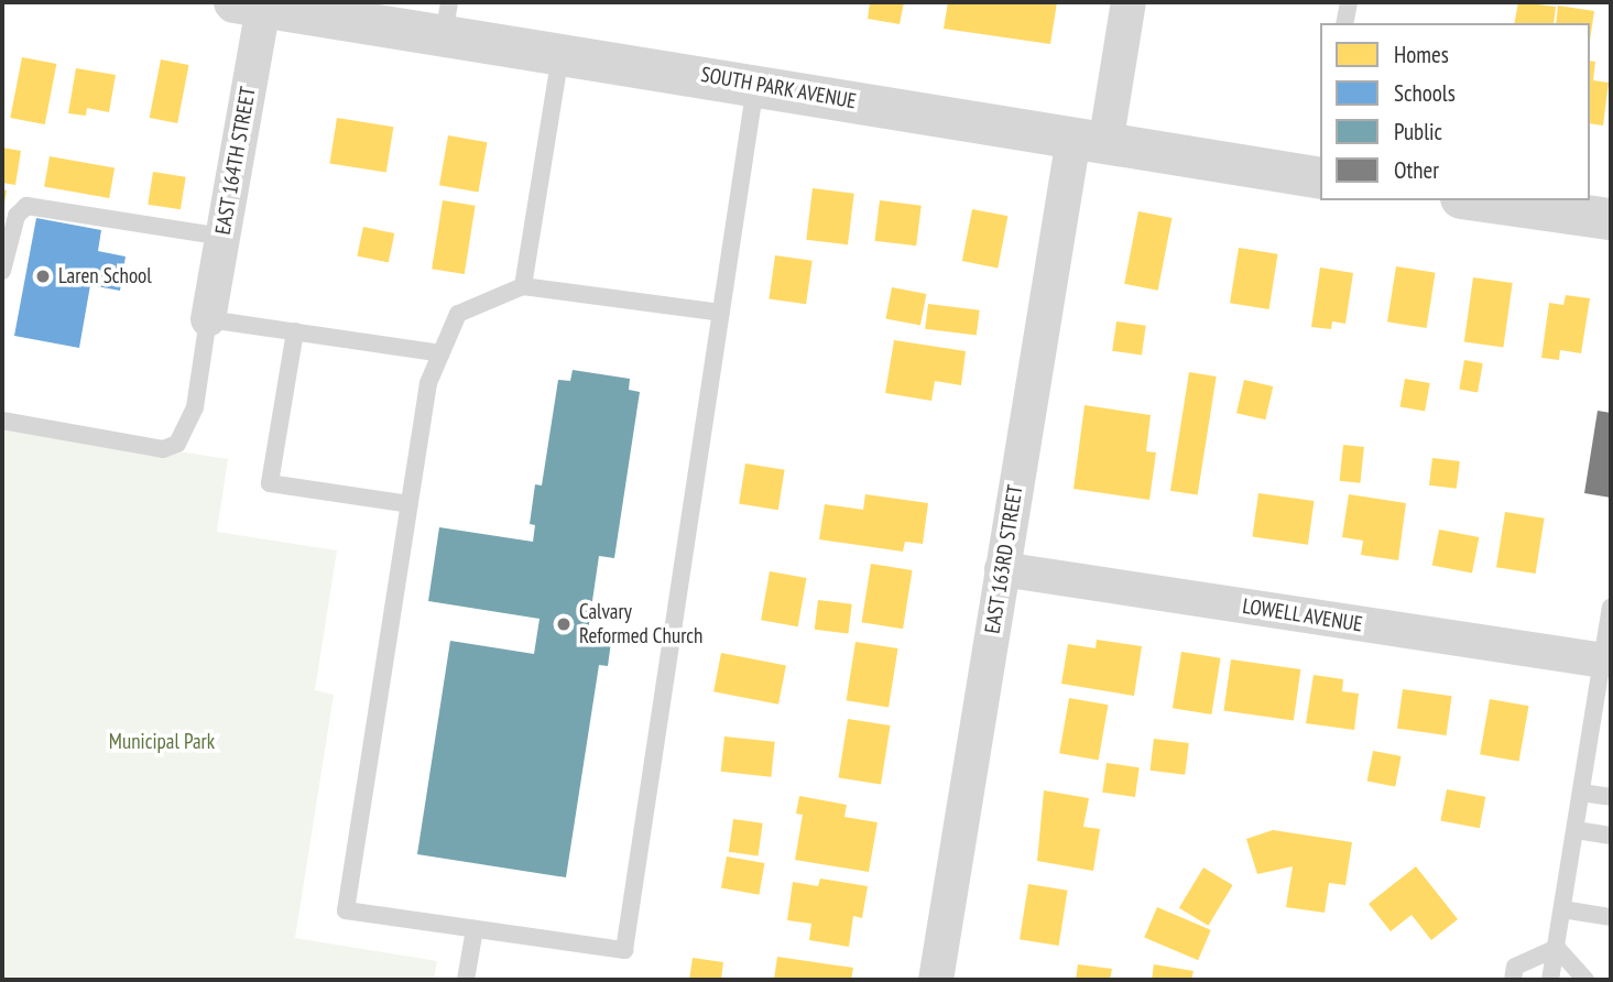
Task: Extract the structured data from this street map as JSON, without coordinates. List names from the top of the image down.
{
  "streets": {
    "street": [
      "SOUTH PARK AVENUE",
      "EAST 164TH STREET",
      "EAST 163RD STREET",
      "LOWELL AVENUE"
    ]
  },
  "crossings": [
    ["SOUTH PARK AVENUE", "EAST 164TH STREET"],
    ["SOUTH PARK AVENUE", "EAST 163RD STREET"],
    ["EAST 163RD STREET", "LOWELL AVENUE"]
  ],
  "parks": ["Municipal Park"],
  "places": ["Laren School", "Calvary Reformed Church"],
  "legend": [
    "Homes",
    "Schools",
    "Public",
    "Other"
  ]
}
